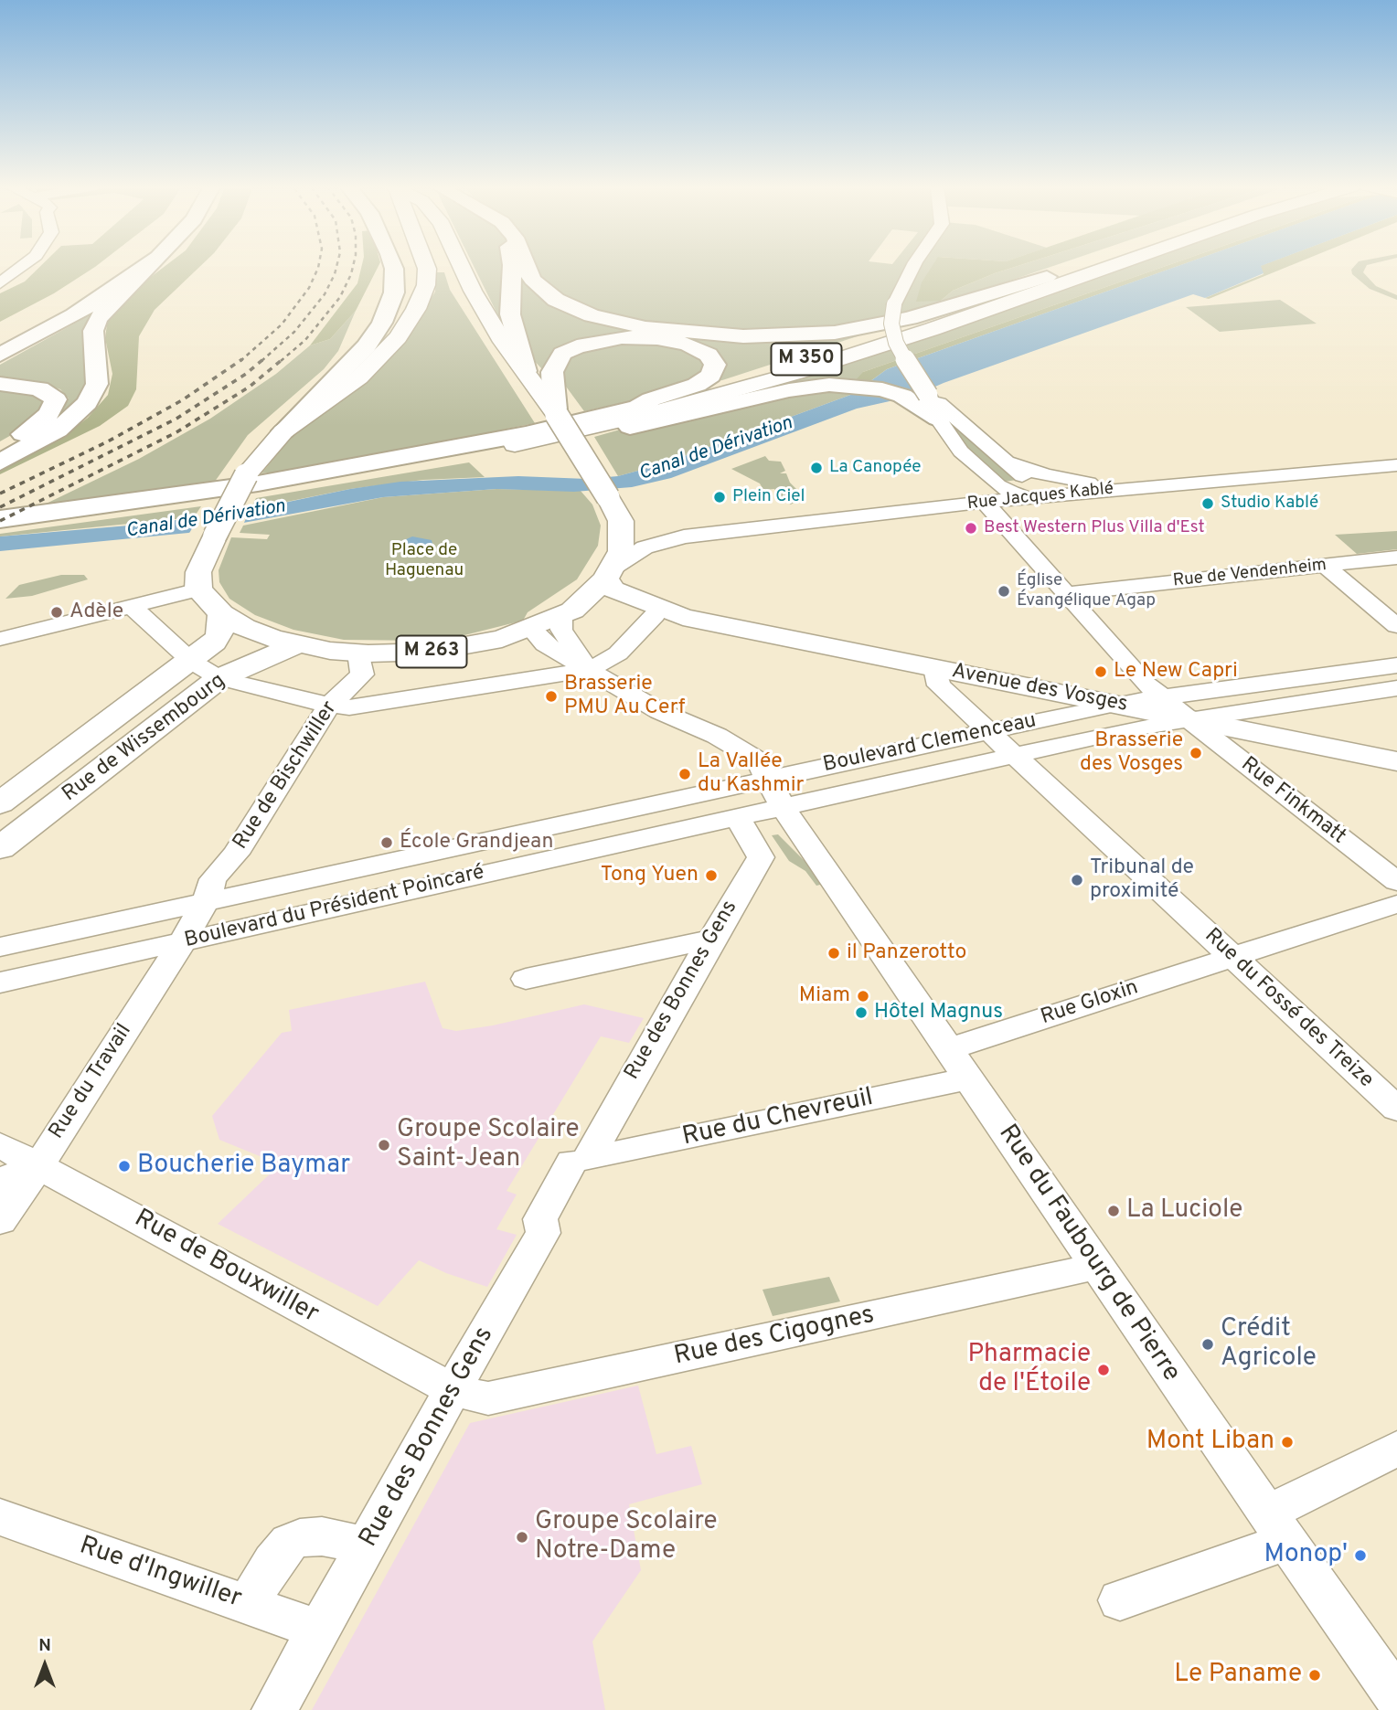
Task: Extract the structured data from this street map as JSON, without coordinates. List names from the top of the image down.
{
  "streets": {
    "highway": ["M 350"],
    "main road": ["M 263", "Avenue des Vosges", "Rue de Wissembourg"],
    "street": [
      "Rue Jacques Kablé",
      "Rue de Vendenheim",
      "Boulevard Clemenceau",
      "Rue de Bischwiller",
      "Rue Finkmatt",
      "Boulevard du Président Poincaré",
      "Rue des Bonnes Gens",
      "Rue Gloxin",
      "Rue du Fossé des Treize",
      "Rue du Travail",
      "Rue du Chevreuil",
      "Rue du Faubourg de Pierre",
      "Rue de Bouxwiller",
      "Rue des Cigognes",
      "Rue d'Ingwiller"
    ]
  },
  "crossings": [
    ["Rue Jacques Kablé", "M 263"],
    ["Rue Jacques Kablé", "Avenue des Vosges"],
    ["Rue Jacques Kablé", "Rue Finkmatt"],
    ["Rue de Vendenheim", "Rue Finkmatt"],
    ["M 263", "Avenue des Vosges"],
    ["M 263", "Rue de Wissembourg"],
    ["M 263", "Rue de Bischwiller"],
    ["M 263", "Rue du Faubourg de Pierre"],
    ["Avenue des Vosges", "Boulevard Clemenceau"],
    ["Avenue des Vosges", "Rue Finkmatt"],
    ["Avenue des Vosges", "Rue du Fossé des Treize"],
    ["Boulevard Clemenceau", "Rue Finkmatt"],
    ["Boulevard Clemenceau", "Boulevard du Président Poincaré"],
    ["Boulevard Clemenceau", "Rue du Fossé des Treize"],
    ["Boulevard Clemenceau", "Rue du Faubourg de Pierre"],
    ["Rue de Bischwiller", "Boulevard du Président Poincaré"],
    ["Rue de Bischwiller", "Rue du Travail"],
    ["Boulevard du Président Poincaré", "Rue des Bonnes Gens"],
    ["Boulevard du Président Poincaré", "Rue du Travail"],
    ["Boulevard du Président Poincaré", "Rue du Faubourg de Pierre"],
    ["Rue des Bonnes Gens", "Rue du Chevreuil"],
    ["Rue des Bonnes Gens", "Rue de Bouxwiller"],
    ["Rue des Bonnes Gens", "Rue des Cigognes"],
    ["Rue des Bonnes Gens", "Rue d'Ingwiller"],
    ["Rue Gloxin", "Rue du Fossé des Treize"],
    ["Rue Gloxin", "Rue du Chevreuil"],
    ["Rue Gloxin", "Rue du Faubourg de Pierre"],
    ["Rue du Travail", "Rue de Bouxwiller"],
    ["Rue du Chevreuil", "Rue du Faubourg de Pierre"],
    ["Rue du Faubourg de Pierre", "Rue des Cigognes"],
    ["Rue de Bouxwiller", "Rue des Cigognes"]
  ],
  "water": ["Canal de Dérivation"],
  "parks": ["Place de Haguenau"],
  "places": [
    "La Canopée",
    "Plein Ciel",
    "Studio Kablé",
    "Best Western Plus Villa d'Est",
    "Église Évangélique Agap",
    "Adèle",
    "Le New Capri",
    "Brasserie PMU Au Cerf",
    "Brasserie des Vosges",
    "La Vallée du Kashmir",
    "École Grandjean",
    "Tong Yuen",
    "Tribunal de proximité",
    "il Panzerotto",
    "Miam",
    "Hôtel Magnus",
    "Groupe Scolaire Saint-Jean",
    "Boucherie Baymar",
    "La Luciole",
    "Crédit Agricole",
    "Pharmacie de l'Étoile",
    "Mont Liban",
    "Groupe Scolaire Notre-Dame",
    "Monop'",
    "Le Paname"
  ],
  "north": "top"
}
